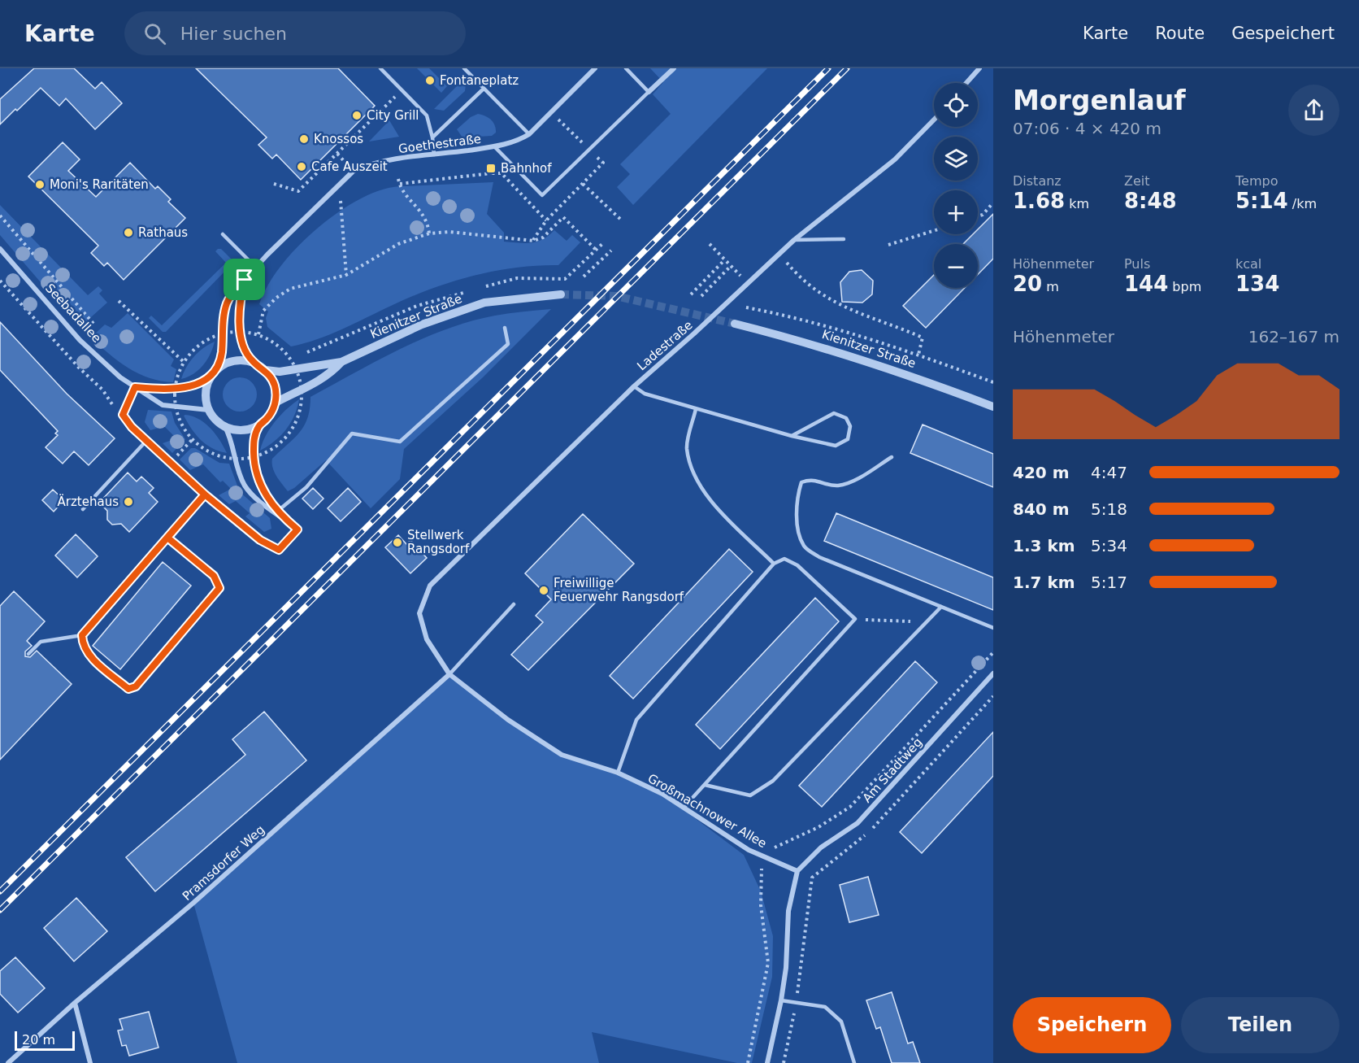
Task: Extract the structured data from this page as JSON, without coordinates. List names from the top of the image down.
{
  "streets": {
    "street": [
      "Goethestraße",
      "Seebadallee",
      "Kienitzer Straße",
      "Ladestraße",
      "Am Stadtweg",
      "Großmachnower Allee",
      "Pramsdorfer Weg"
    ]
  },
  "crossings": [
    ["Goethestraße", "Seebadallee"],
    ["Goethestraße", "Kienitzer Straße"],
    ["Seebadallee", "Kienitzer Straße"],
    ["Ladestraße", "Großmachnower Allee"],
    ["Am Stadtweg", "Großmachnower Allee"],
    ["Großmachnower Allee", "Pramsdorfer Weg"]
  ],
  "places": {
    "other": [
      "Fontaneplatz",
      "City Grill",
      "Knossos",
      "Cafe Auszeit",
      "Moni's Raritäten",
      "Rathaus",
      "Ärztehaus",
      "Stellwerk Rangsdorf",
      "Freiwillige Feuerwehr Rangsdorf"
    ],
    "transit": ["Bahnhof"]
  },
  "scale_bar": "20 m",
  "page": {
    "header": "Karte",
    "search": "Hier suchen",
    "nav": ["Karte", "Route", "Gespeichert"],
    "heading": ["Morgenlauf", "07:06 · 4 × 420 m"],
    "map_buttons": ["+", "−"],
    "stats": [
      ["Distanz", "1.68 km"],
      ["Zeit", "8:48"],
      ["Tempo", "5:14 /km"],
      ["Höhenmeter", "20 m"],
      ["Puls", "144 bpm"],
      ["kcal", "134"]
    ],
    "chart": ["Höhenmeter", "162–167 m"],
    "list": [
      {
        "name": "420 m",
        "note": "4:47"
      },
      {
        "name": "840 m",
        "note": "5:18"
      },
      {
        "name": "1.3 km",
        "note": "5:34"
      },
      {
        "name": "1.7 km",
        "note": "5:17"
      }
    ],
    "buttons": ["Speichern", "Teilen"],
    "scale": "20 m"
  }
}
